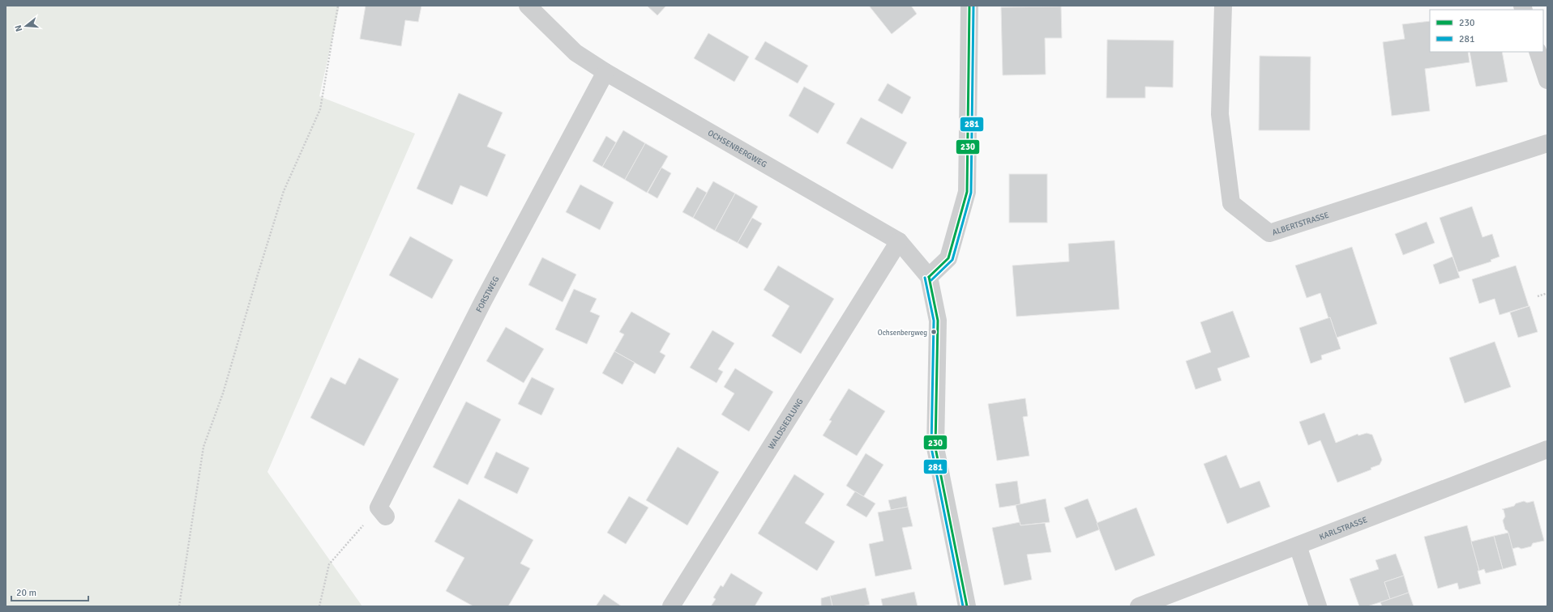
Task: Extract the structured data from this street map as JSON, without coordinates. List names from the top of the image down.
{
  "streets": {
    "street": [
      "OCHSENBERGWEG",
      "ALBERTSTRASSE",
      "FORSTWEG",
      "WALDSIEDLUNG",
      "KARLSTRASSE"
    ]
  },
  "crossings": [
    ["OCHSENBERGWEG", "FORSTWEG"],
    ["OCHSENBERGWEG", "WALDSIEDLUNG"]
  ],
  "places": ["Ochsenbergweg"],
  "lines": ["transit line 230", "transit line 281"],
  "legend": ["230", "281"],
  "scale_bar": "20 m",
  "north": "left"
}
